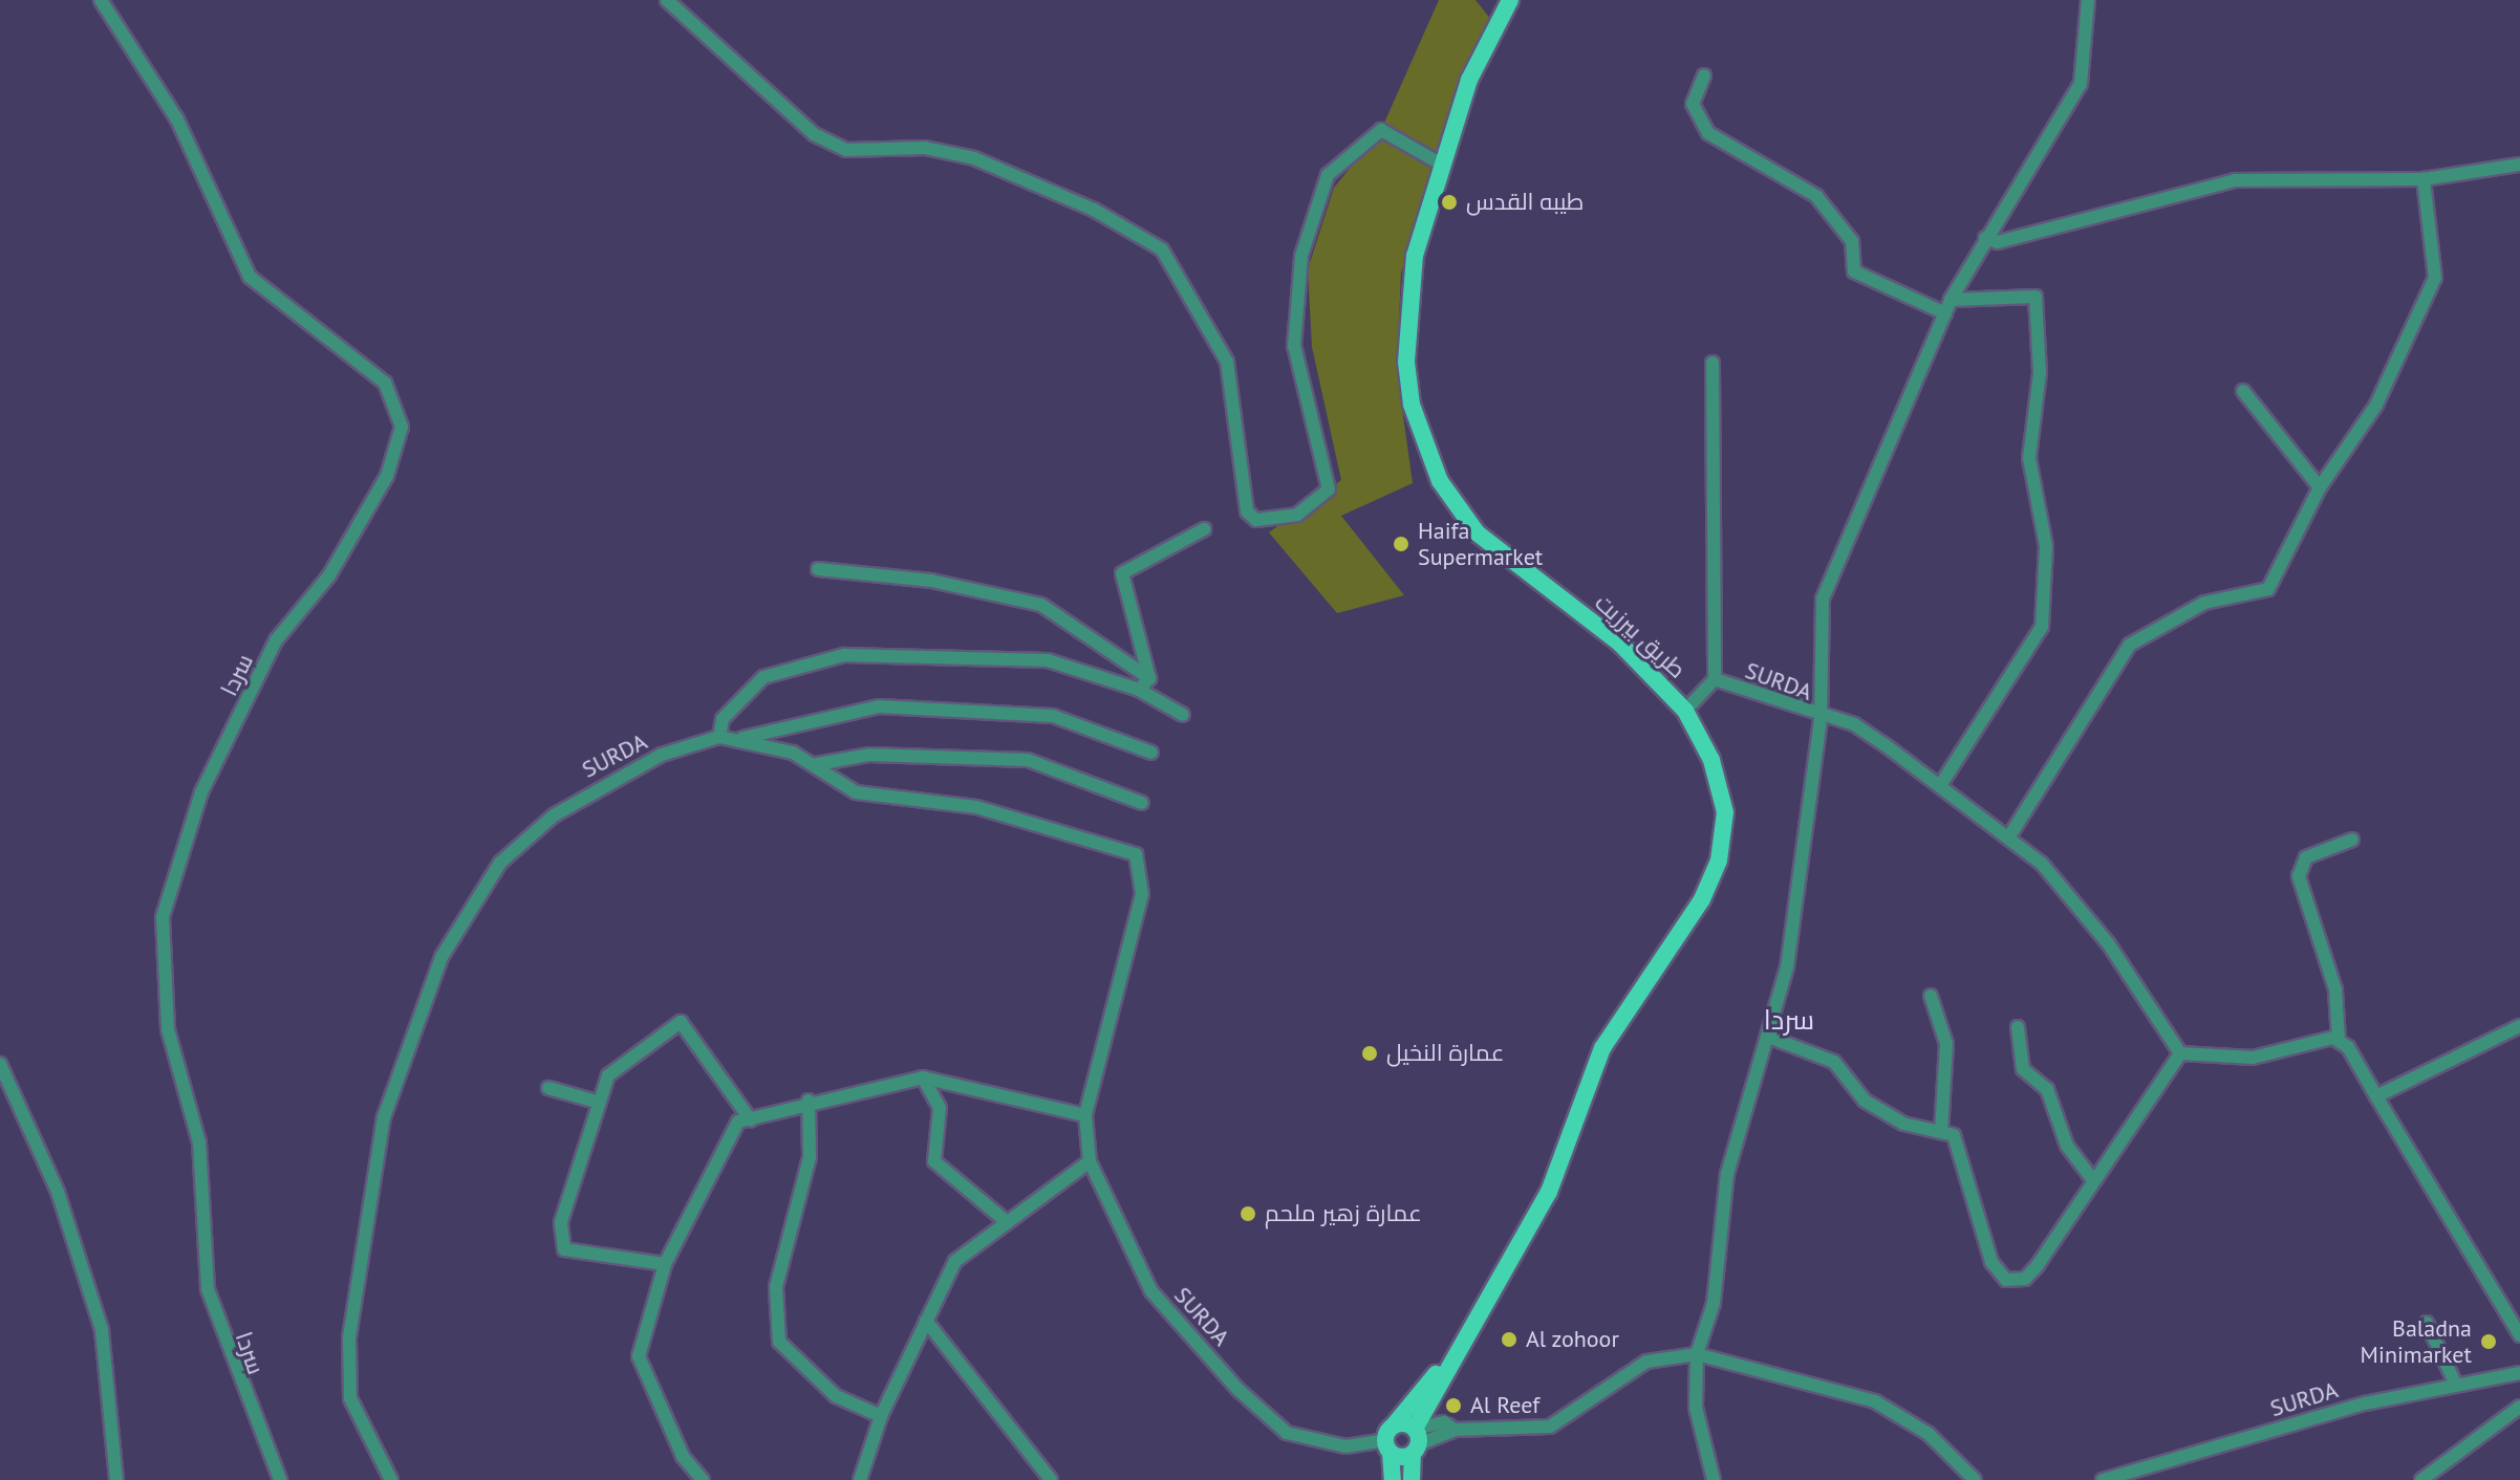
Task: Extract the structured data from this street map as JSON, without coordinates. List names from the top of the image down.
{
  "streets": {
    "main road": ["طريق بيرزيت"],
    "street": ["سردا", "SURDA"]
  },
  "crossings": [
    ["طريق بيرزيت", "SURDA"]
  ],
  "districts": ["سردا"],
  "places": [
    "طيبه القدس",
    "Haifa Supermarket",
    "عمارة النخيل",
    "عمارة زهير ملحم",
    "Al zohoor",
    "Baladna Minimarket",
    "Al Reef"
  ]
}
